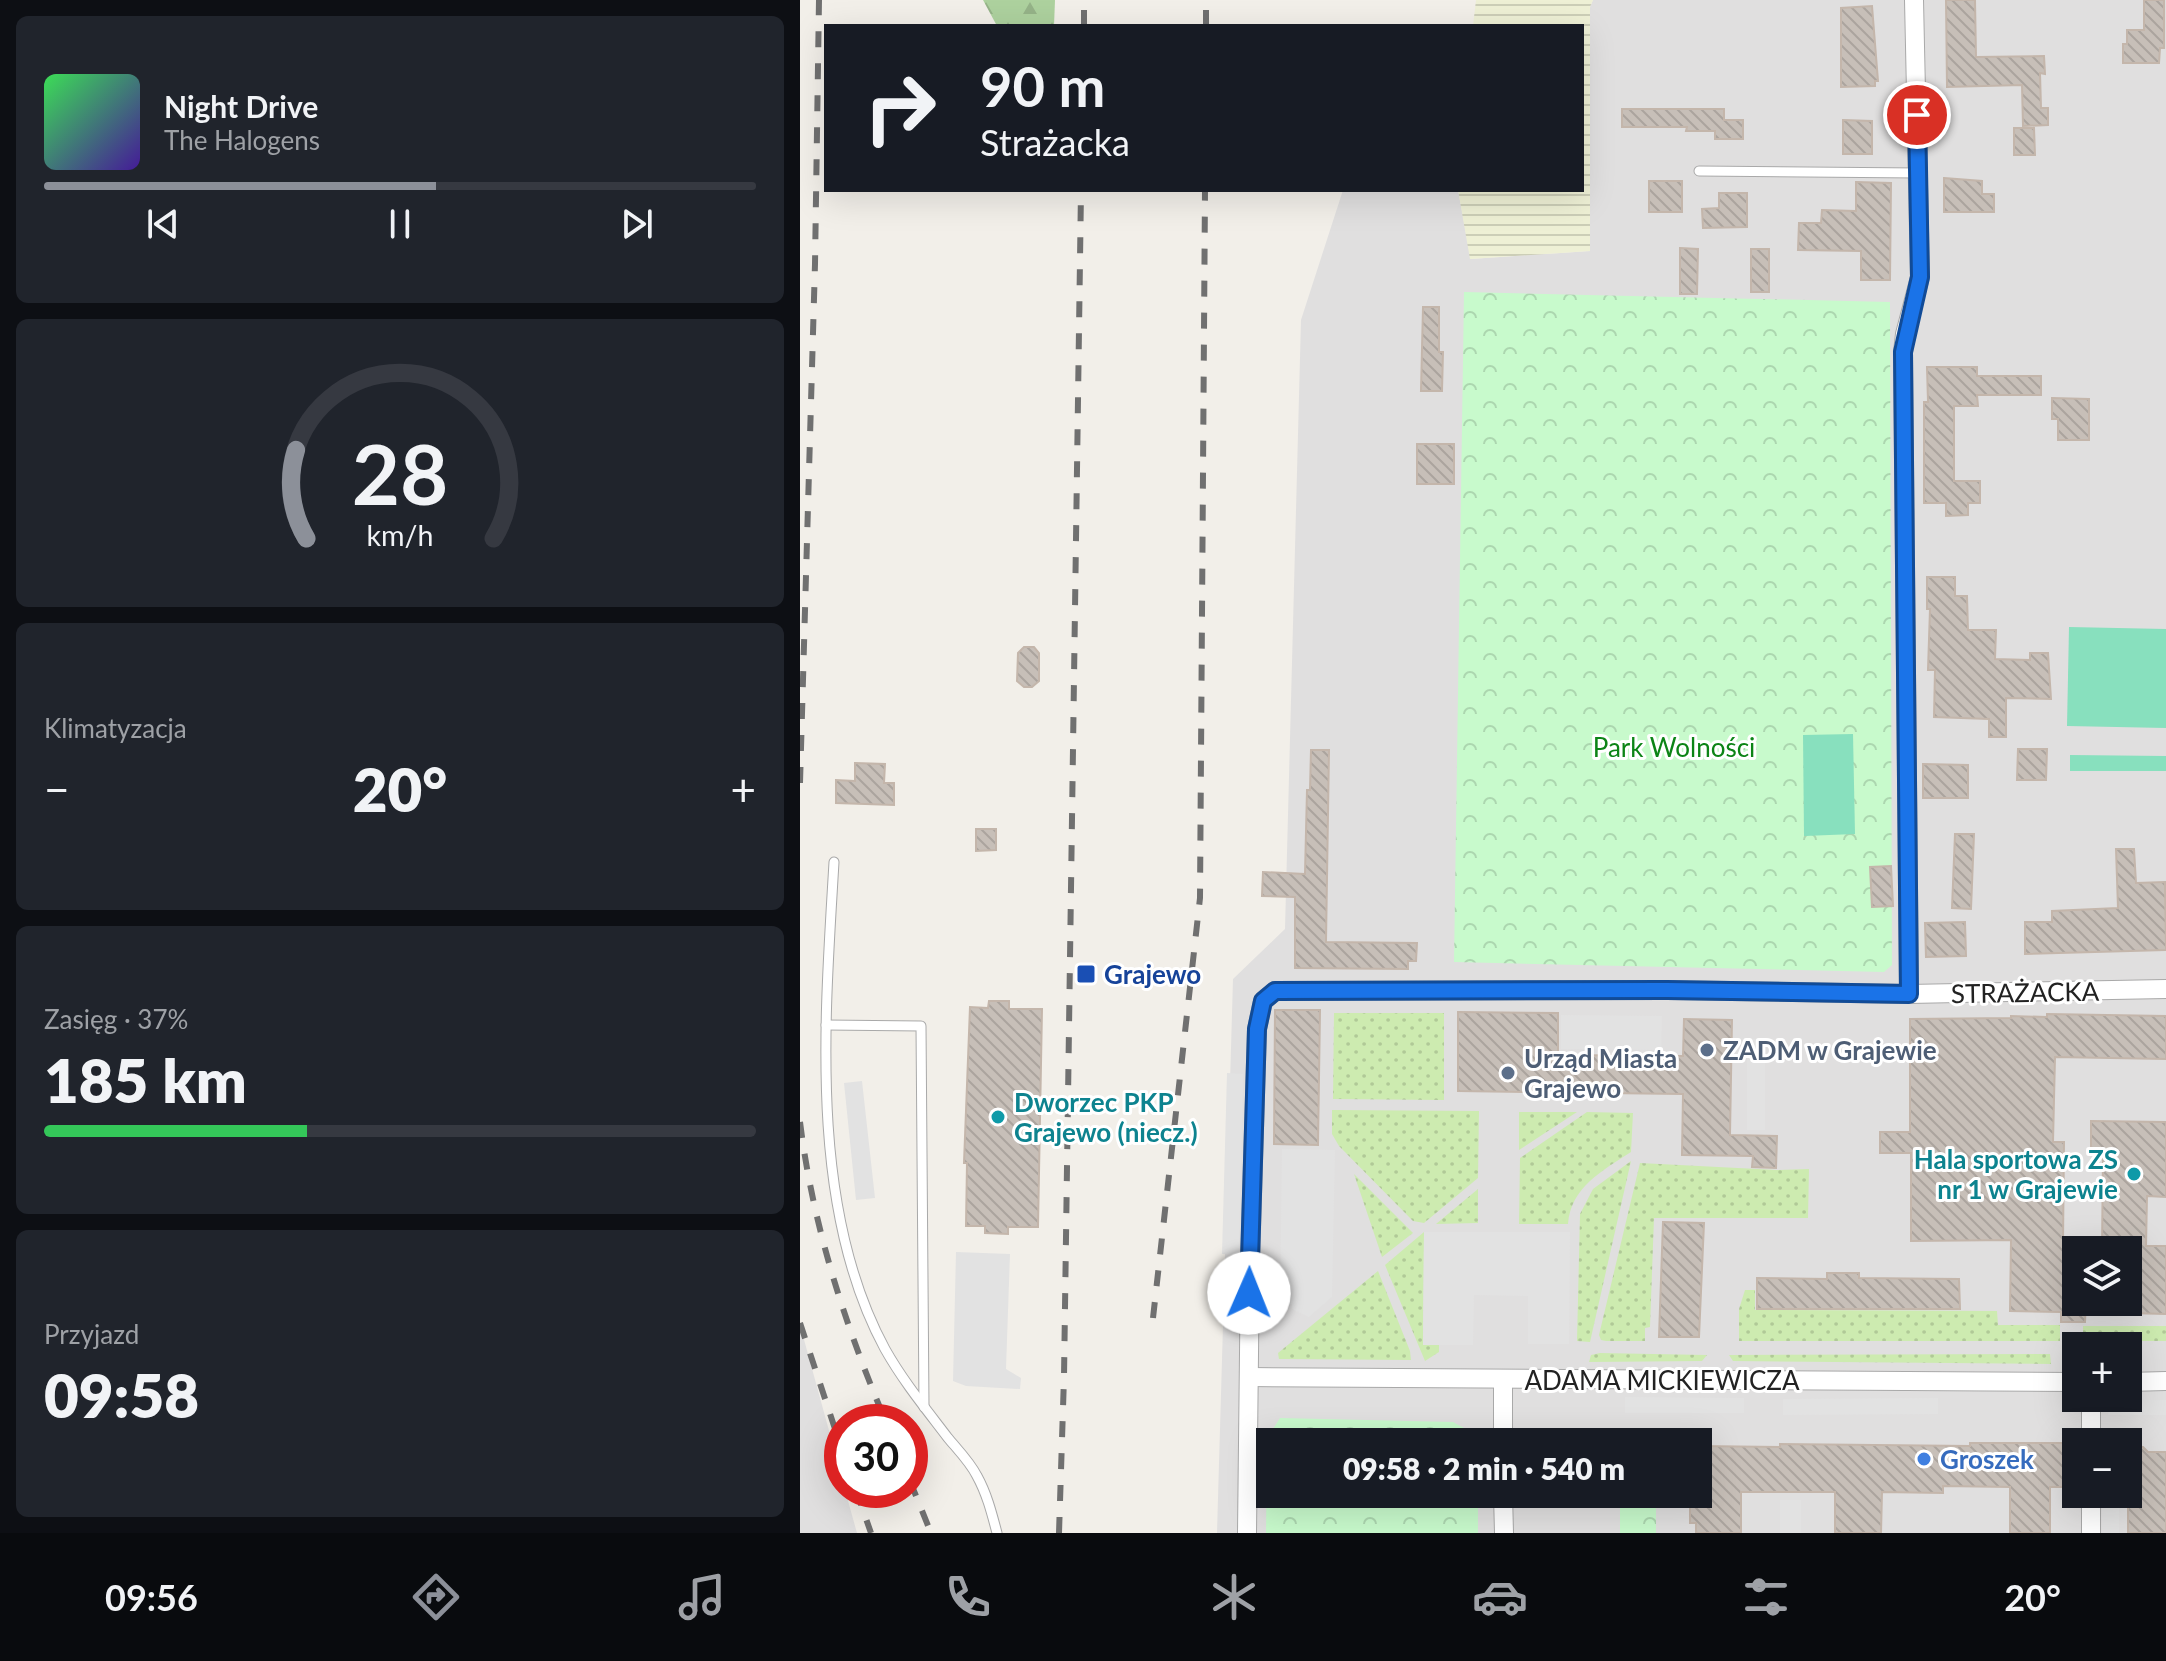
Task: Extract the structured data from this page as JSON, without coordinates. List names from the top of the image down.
{
  "streets": {
    "street": ["STRAŻACKA", "ADAMA MICKIEWICZA"]
  },
  "crossings": [
    ["STRAŻACKA", "ADAMA MICKIEWICZA"]
  ],
  "parks": ["Park Wolności"],
  "places": {
    "transit": ["Grajewo"],
    "other": [
      "ZADM w Grajewie",
      "Urząd Miasta Grajewo",
      "Dworzec PKP Grajewo (niecz.)",
      "Hala sportowa ZS nr 1 w Grajewie",
      "Groszek"
    ]
  },
  "page": {
    "turn": ["90 m", "Strażacka"],
    "song": ["Night Drive", "The Halogens"],
    "tile": [
      "Klimatyzacja",
      ["Zasięg · 37%", "185 km"],
      ["Przyjazd", "09:58"]
    ],
    "heat": ["−", "20°", "+"],
    "map_buttons": ["+", "−"],
    "limit": "30",
    "trip": "09:58 · 2 min · 540 m",
    "tabs": ["09:56", "20°"],
    "gauge": ["28", "km/h"]
  }
}
